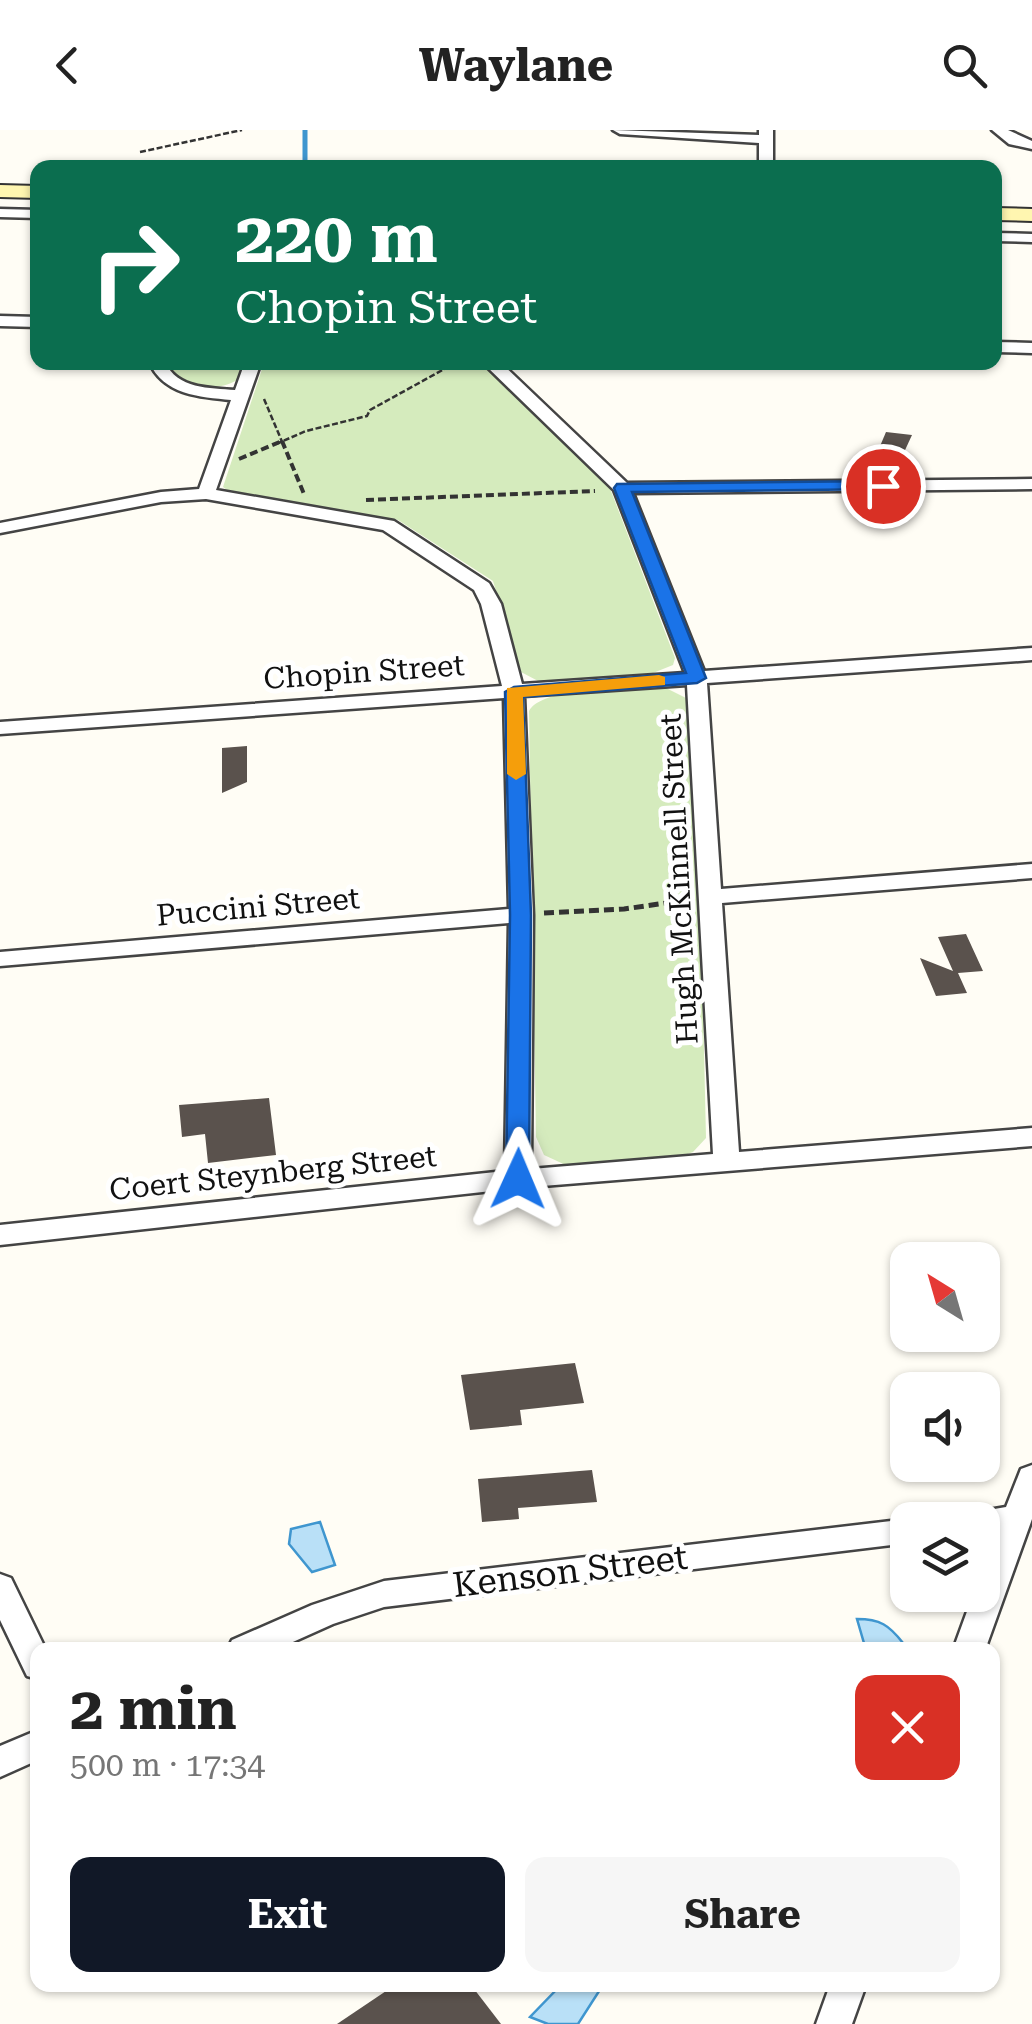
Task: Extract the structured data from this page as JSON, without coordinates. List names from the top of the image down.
{
  "streets": {
    "street": [
      "Chopin Street",
      "Hugh McKinnell Street",
      "Puccini Street",
      "Coert Steynberg Street",
      "Kenson Street"
    ]
  },
  "crossings": [
    ["Chopin Street", "Hugh McKinnell Street"],
    ["Hugh McKinnell Street", "Coert Steynberg Street"]
  ],
  "north": "top left",
  "page": {
    "header": "Waylane",
    "turn": ["220 m", "Chopin Street"],
    "heading": ["2 min", "500 m · 17:34"],
    "buttons": ["Exit", "Share"]
  }
}
